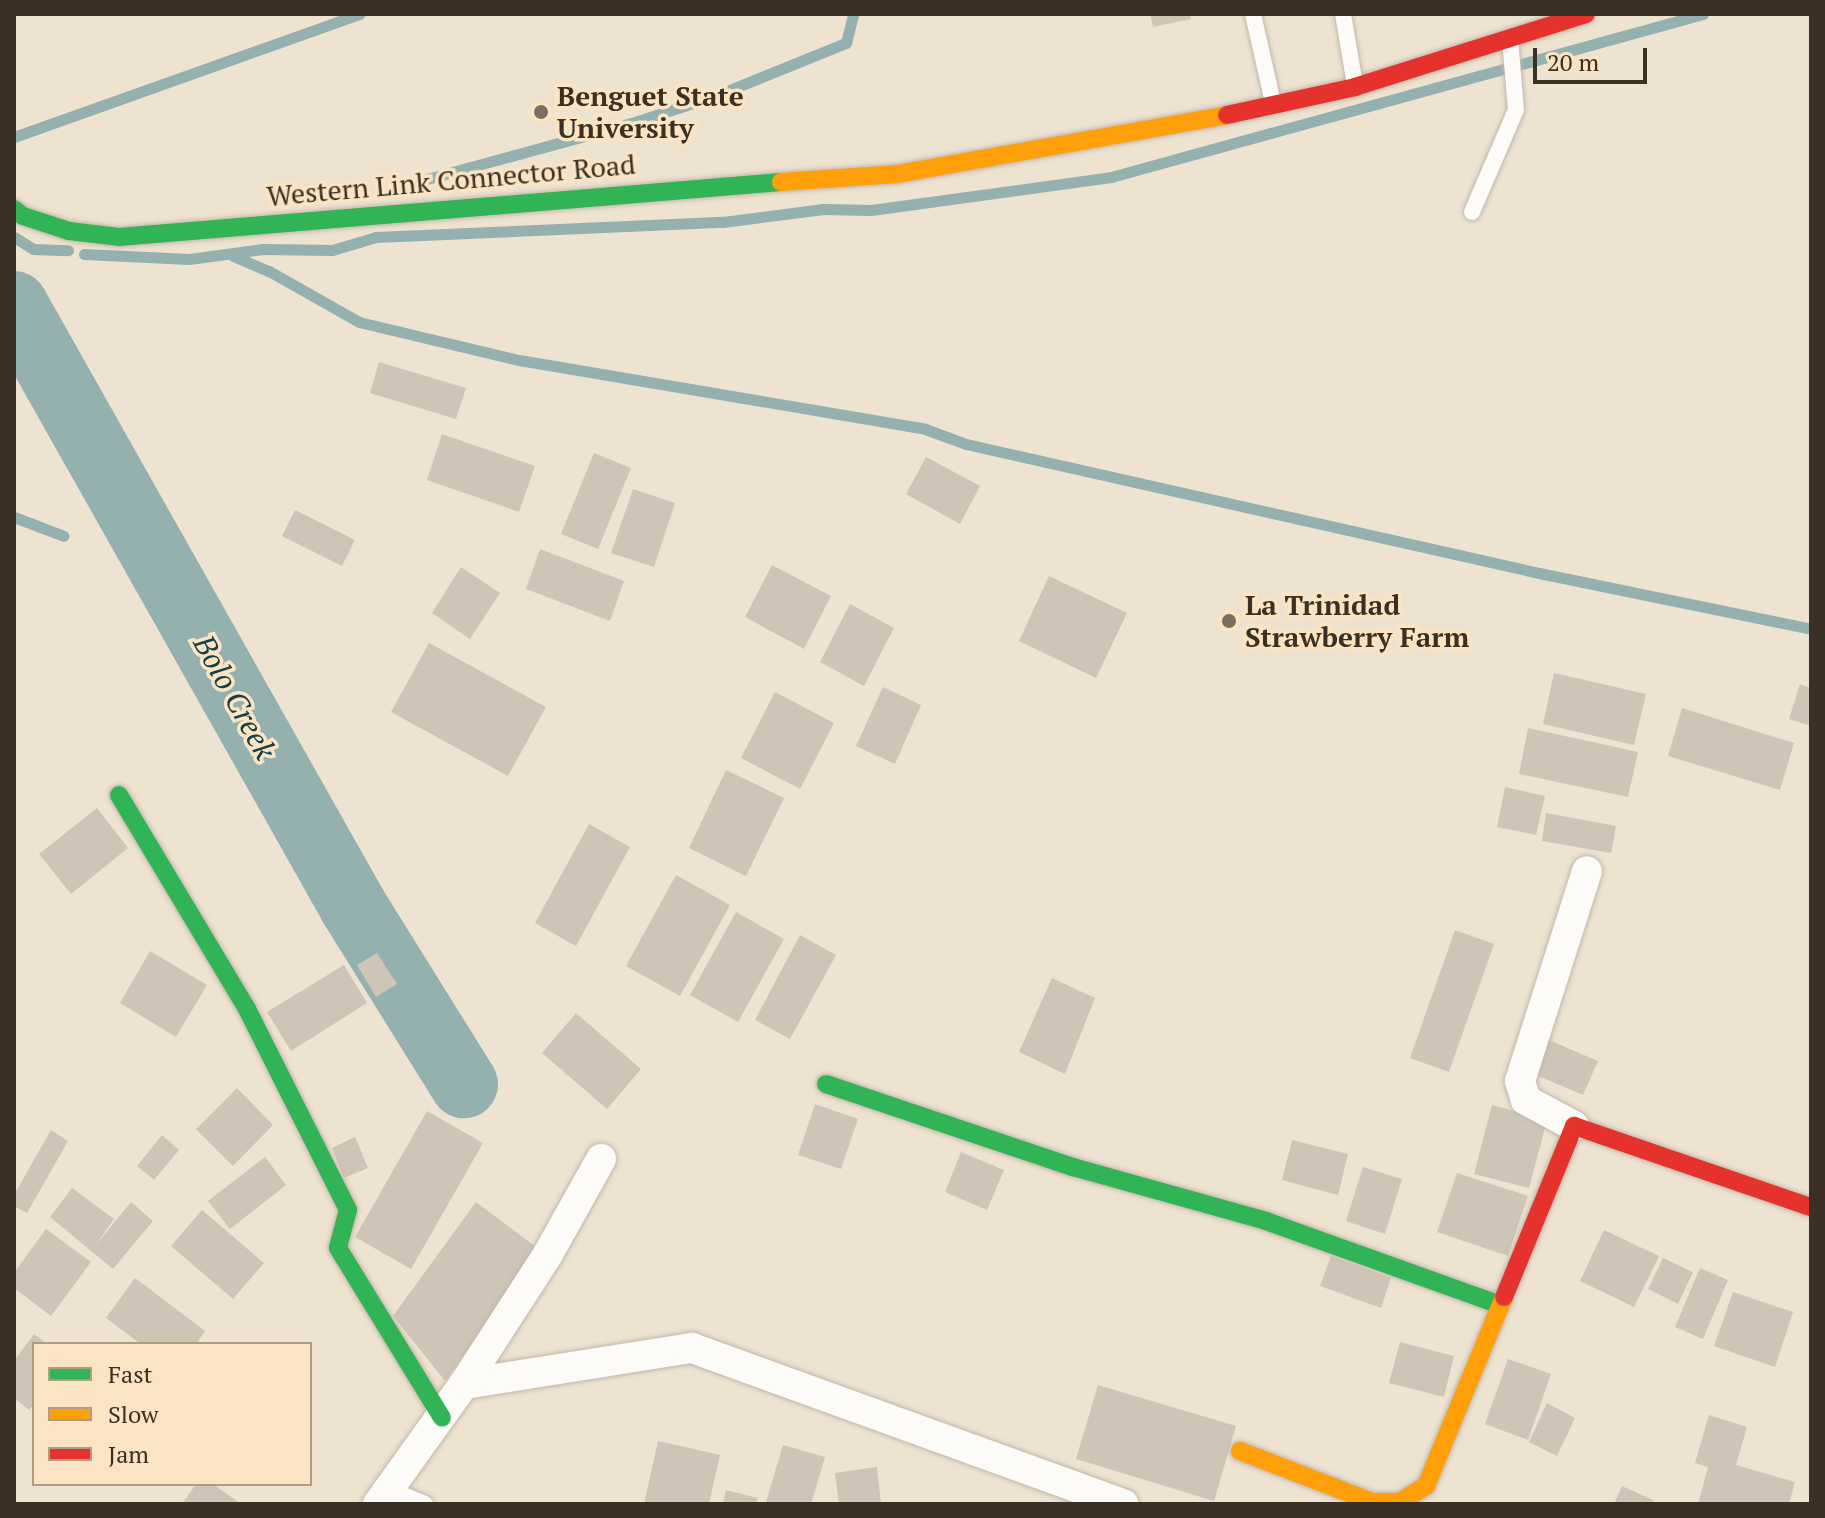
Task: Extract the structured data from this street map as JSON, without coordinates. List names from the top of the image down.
{
  "streets": {
    "street": ["Western Link Connector Road"]
  },
  "water": ["Bolo Creek"],
  "places": ["Benguet State University", "La Trinidad Strawberry Farm"],
  "legend": ["Fast", "Slow", "Jam"],
  "scale_bar": "20 m"
}
